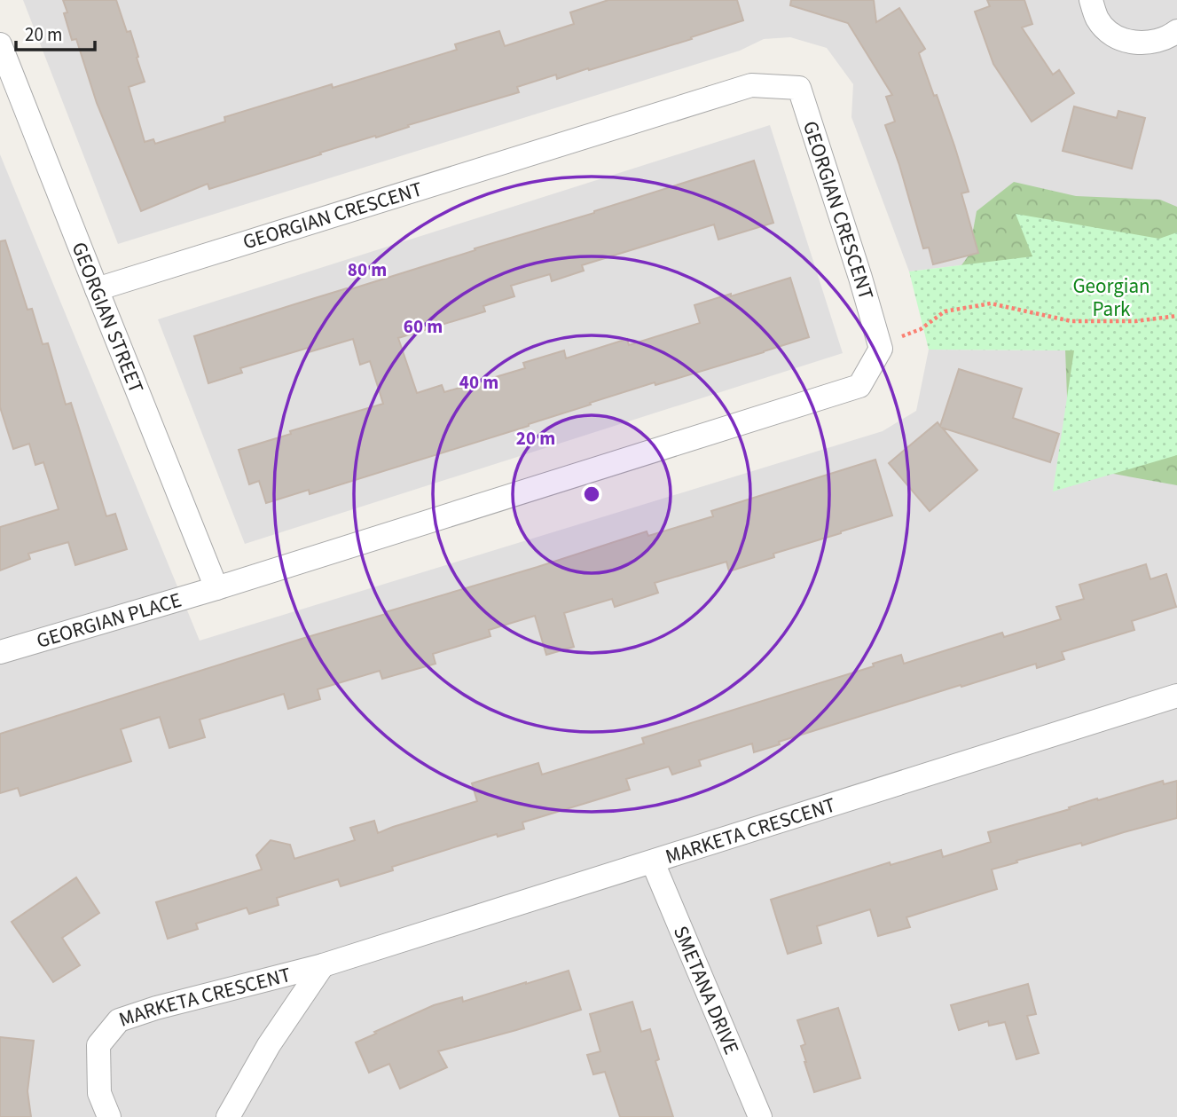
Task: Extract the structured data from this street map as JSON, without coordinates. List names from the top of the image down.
{
  "streets": {
    "street": [
      "GEORGIAN CRESCENT",
      "GEORGIAN STREET",
      "GEORGIAN PLACE",
      "MARKETA CRESCENT",
      "SMETANA DRIVE"
    ]
  },
  "crossings": [
    ["GEORGIAN CRESCENT", "GEORGIAN STREET"],
    ["GEORGIAN CRESCENT", "GEORGIAN PLACE"],
    ["GEORGIAN STREET", "GEORGIAN PLACE"],
    ["MARKETA CRESCENT", "SMETANA DRIVE"]
  ],
  "parks": ["Georgian Park"],
  "scale_bar": "20 m",
  "rings": [
    "80 m",
    "60 m",
    "40 m",
    "20 m"
  ]
}
